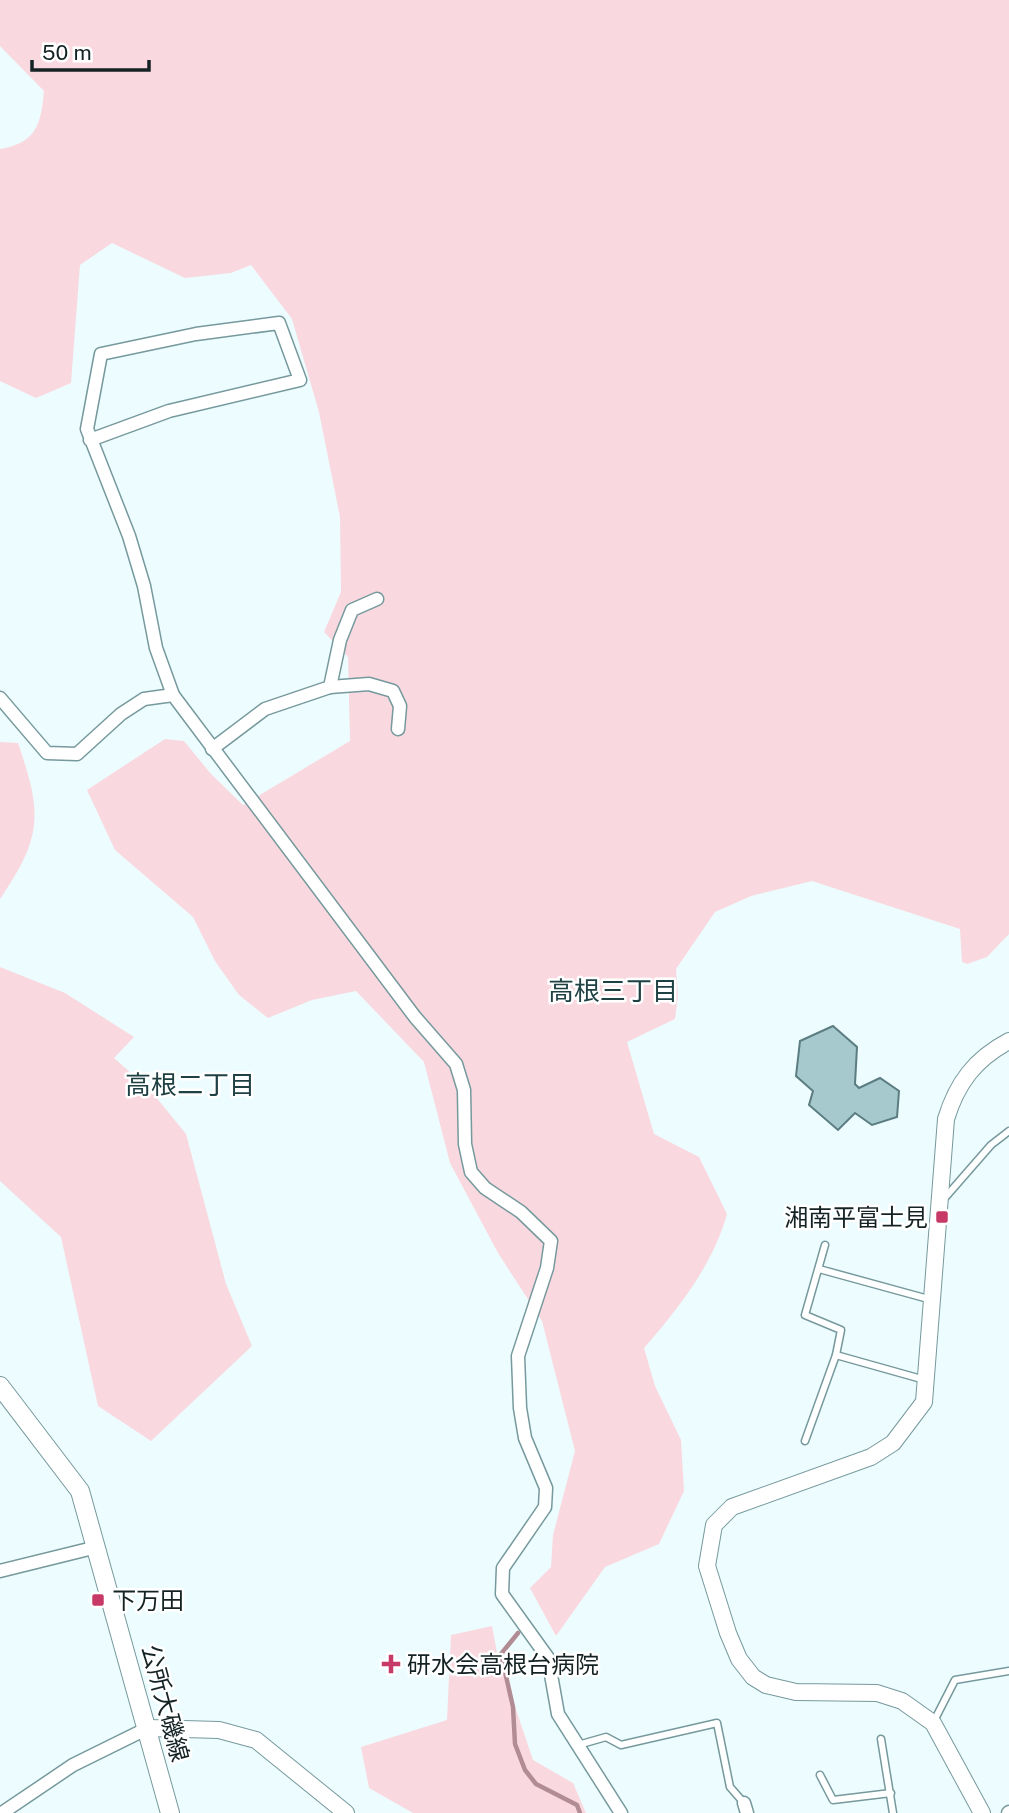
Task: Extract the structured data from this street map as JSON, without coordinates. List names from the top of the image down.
{
  "streets": {
    "main road": ["公所大磯線"]
  },
  "districts": ["高根三丁目", "高根二丁目"],
  "places": {
    "transit": ["湘南平富士見", "下万田"],
    "health": ["研水会高根台病院"]
  },
  "scale_bar": "50 m"
}
